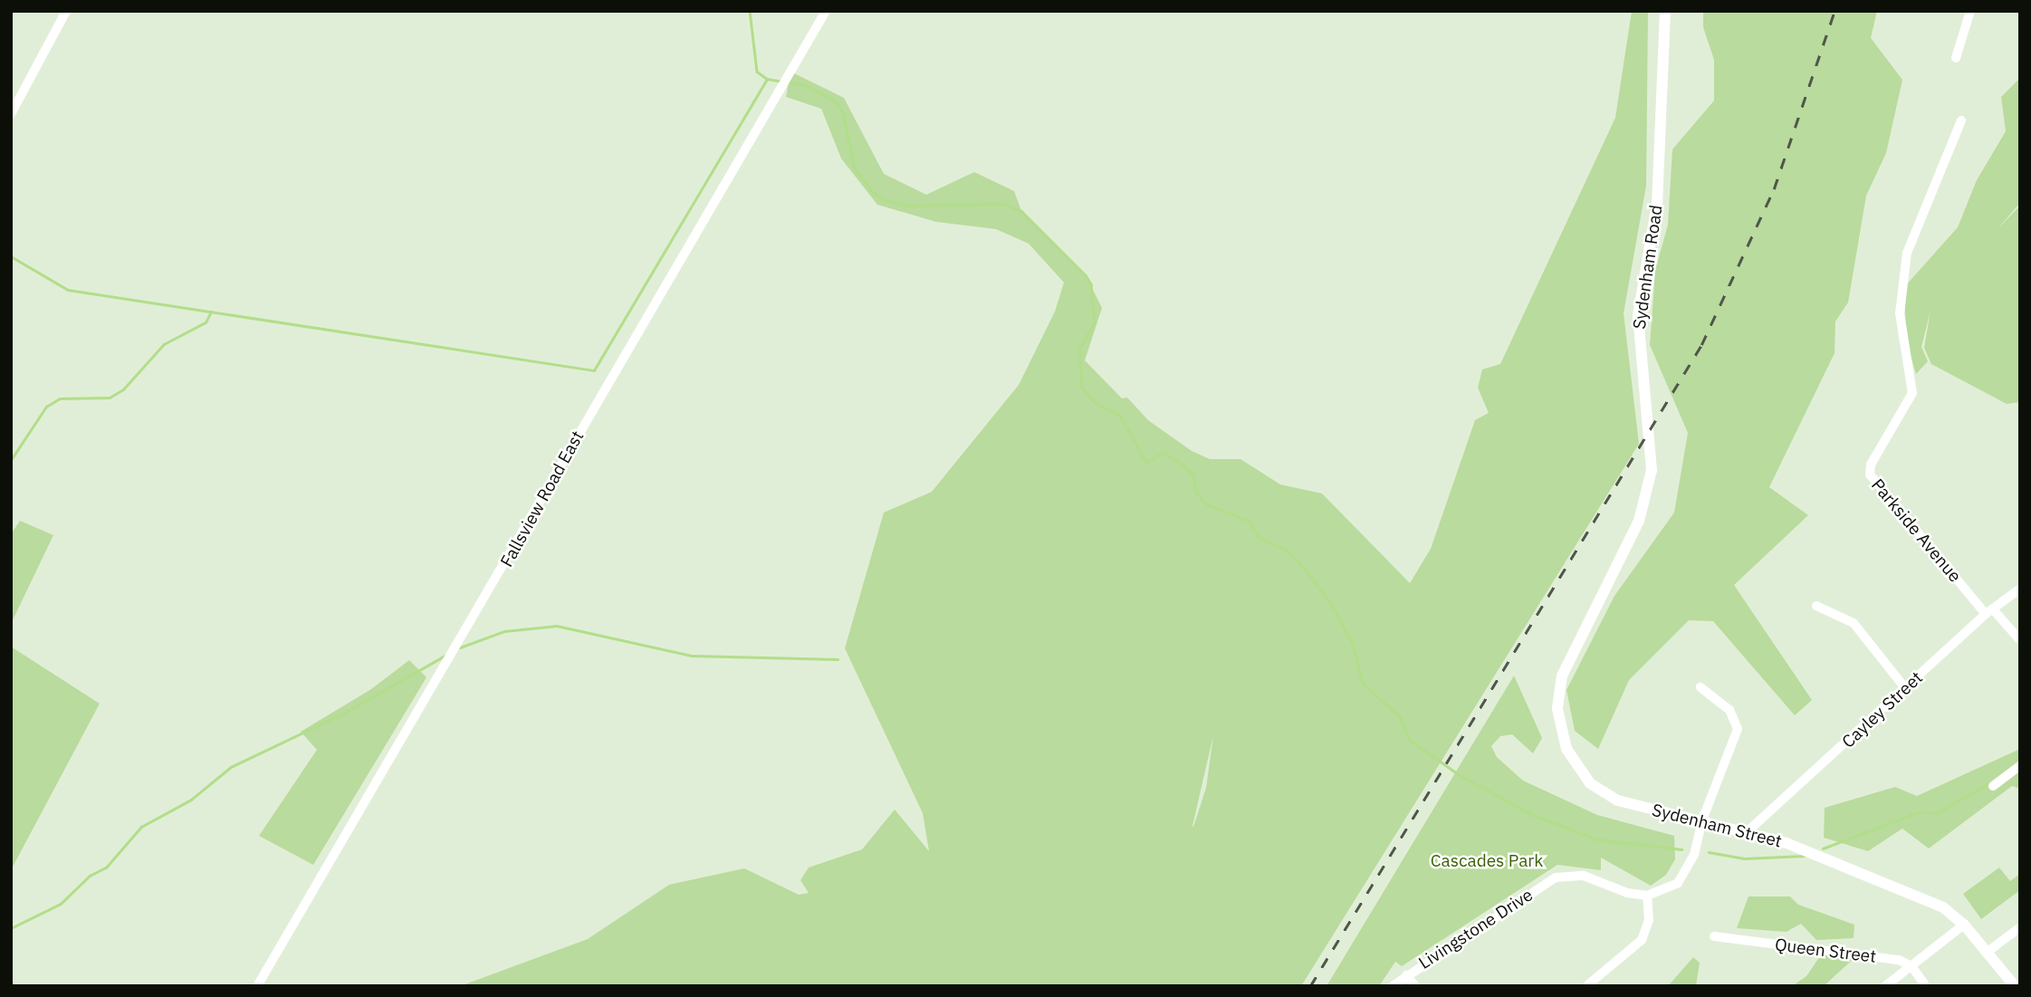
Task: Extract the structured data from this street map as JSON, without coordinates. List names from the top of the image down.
{
  "streets": {
    "main road": ["Sydenham Road", "Sydenham Street"],
    "street": [
      "Fallsview Road East",
      "Parkside Avenue",
      "Cayley Street",
      "Livingstone Drive",
      "Queen Street"
    ]
  },
  "crossings": [
    ["Sydenham Road", "Sydenham Street"],
    ["Parkside Avenue", "Cayley Street"],
    ["Cayley Street", "Sydenham Street"]
  ],
  "parks": ["Cascades Park"]
}
